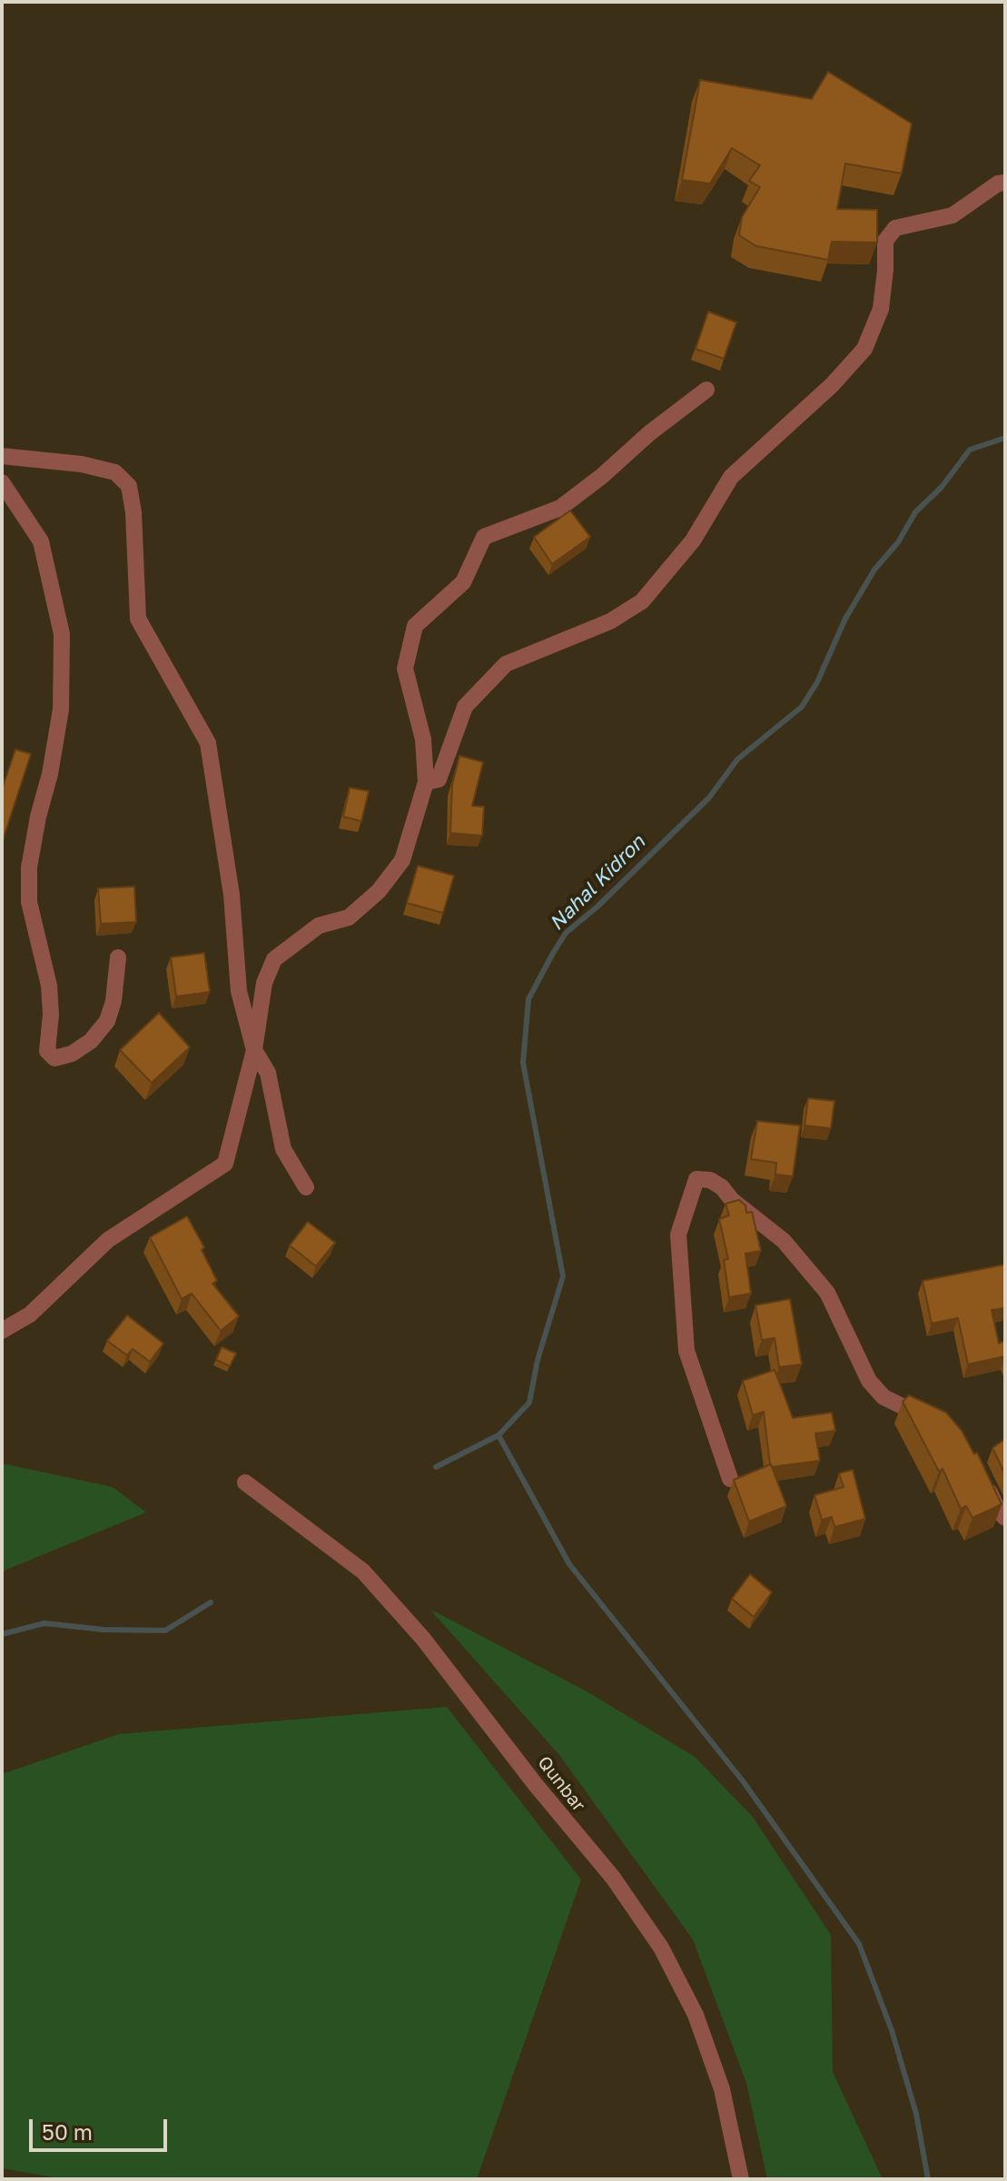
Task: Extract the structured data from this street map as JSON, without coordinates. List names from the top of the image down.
{
  "streets": {
    "street": ["Qunbar"]
  },
  "water": ["Nahal Kidron"],
  "scale_bar": "50 m"
}
